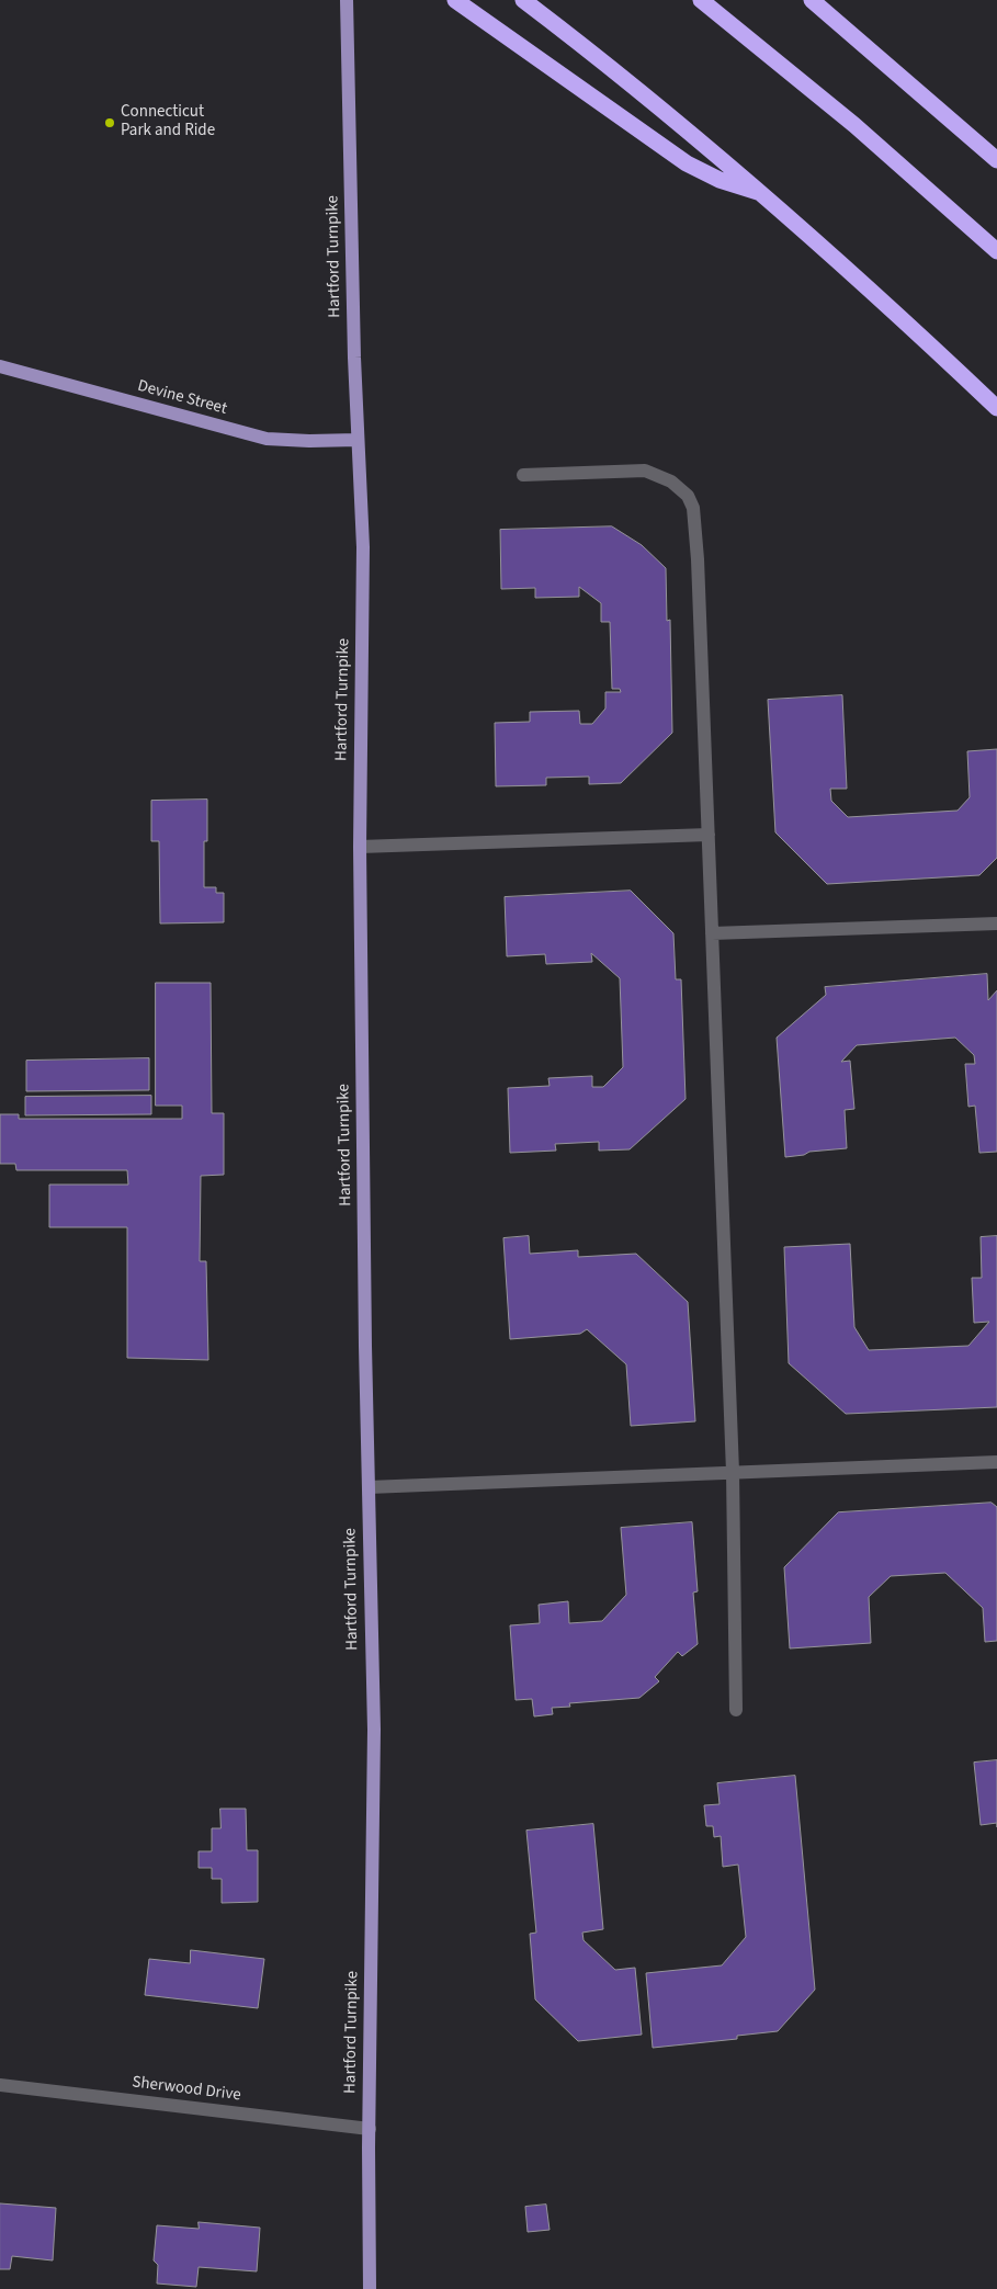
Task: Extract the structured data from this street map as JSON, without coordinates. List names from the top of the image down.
{
  "streets": {
    "main road": ["Hartford Turnpike", "Devine Street"],
    "street": ["Sherwood Drive"]
  },
  "crossings": [
    ["Hartford Turnpike", "Devine Street"],
    ["Hartford Turnpike", "Sherwood Drive"]
  ],
  "places": ["Connecticut Park and Ride"]
}
